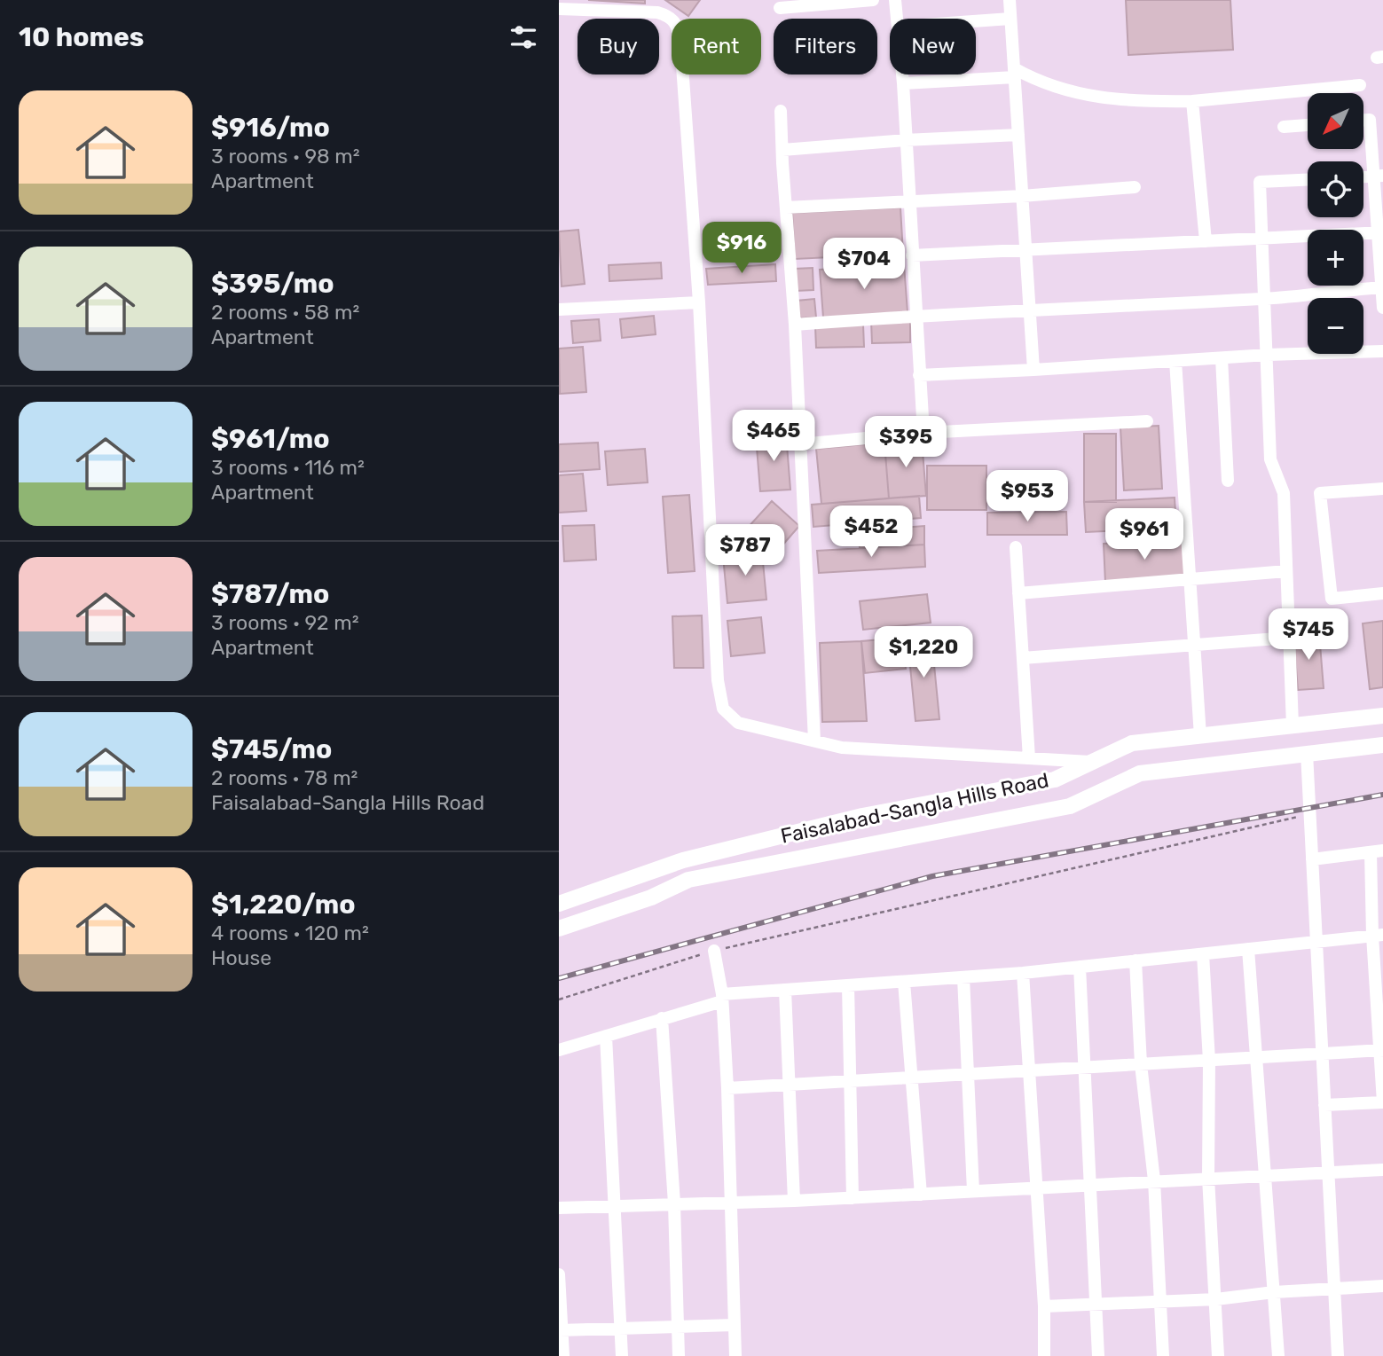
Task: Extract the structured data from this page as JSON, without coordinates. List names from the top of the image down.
{
  "streets": {
    "main road": ["Faisalabad-Sangla Hills Road"]
  },
  "north": "bottom left",
  "page": {
    "heading": "10 homes",
    "chip": [
      "Buy",
      "Rent",
      "Filters",
      "New"
    ],
    "list": [
      {
        "name": "$916/mo",
        "note": "3 rooms · 98 m² · Apartment"
      },
      {
        "name": "$395/mo",
        "note": "2 rooms · 58 m² · Apartment"
      },
      {
        "name": "$961/mo",
        "note": "3 rooms · 116 m² · Apartment"
      },
      {
        "name": "$787/mo",
        "note": "3 rooms · 92 m² · Apartment"
      },
      {
        "name": "$745/mo",
        "note": "2 rooms · 78 m² · Faisalabad-Sangla Hills Road"
      },
      {
        "name": "$1,220/mo",
        "note": "4 rooms · 120 m² · House"
      }
    ],
    "map_buttons": ["+", "−"],
    "price": [
      "$916",
      "$704",
      "$465",
      "$395",
      "$953",
      "$452",
      "$961",
      "$787",
      "$745",
      "$1,220"
    ]
  }
}
